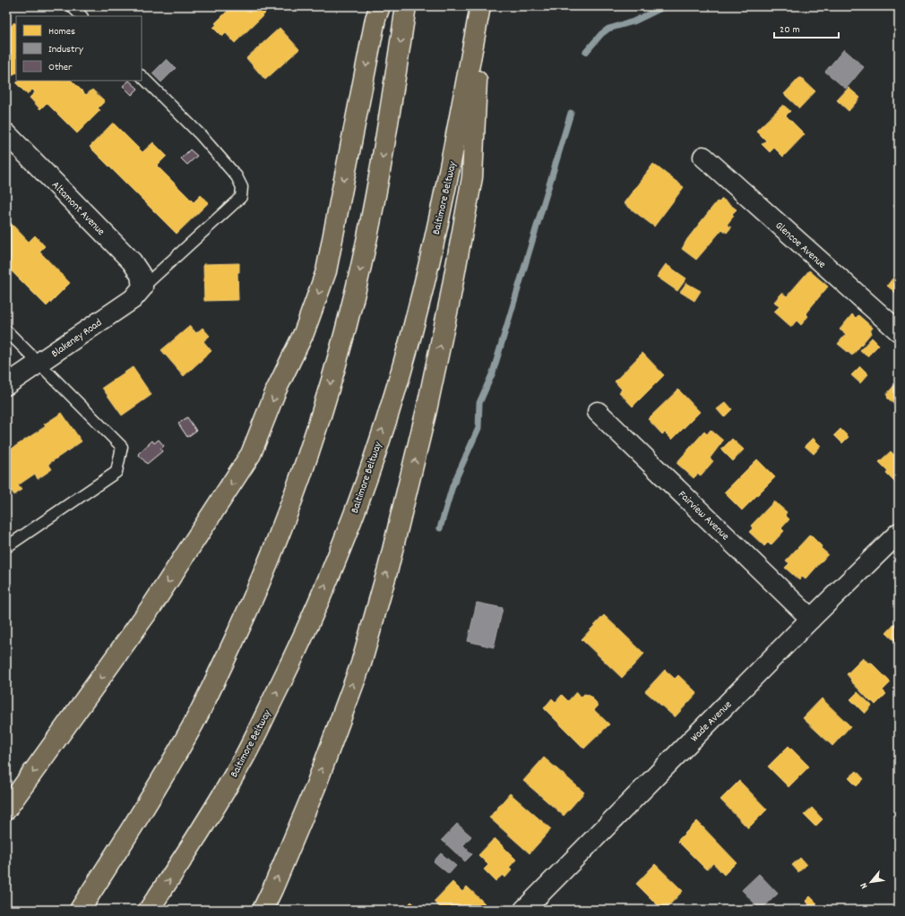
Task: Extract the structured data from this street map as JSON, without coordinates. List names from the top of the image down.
{
  "streets": {
    "highway": ["Baltimore Beltway"],
    "street": [
      "Altamont Avenue",
      "Glencoe Avenue",
      "Blakeney Road",
      "Fairview Avenue",
      "Wade Avenue"
    ]
  },
  "crossings": [
    ["Altamont Avenue", "Blakeney Road"],
    ["Fairview Avenue", "Wade Avenue"]
  ],
  "legend": ["Homes", "Industry", "Other"],
  "scale_bar": "20 m",
  "north": "bottom left"
}
